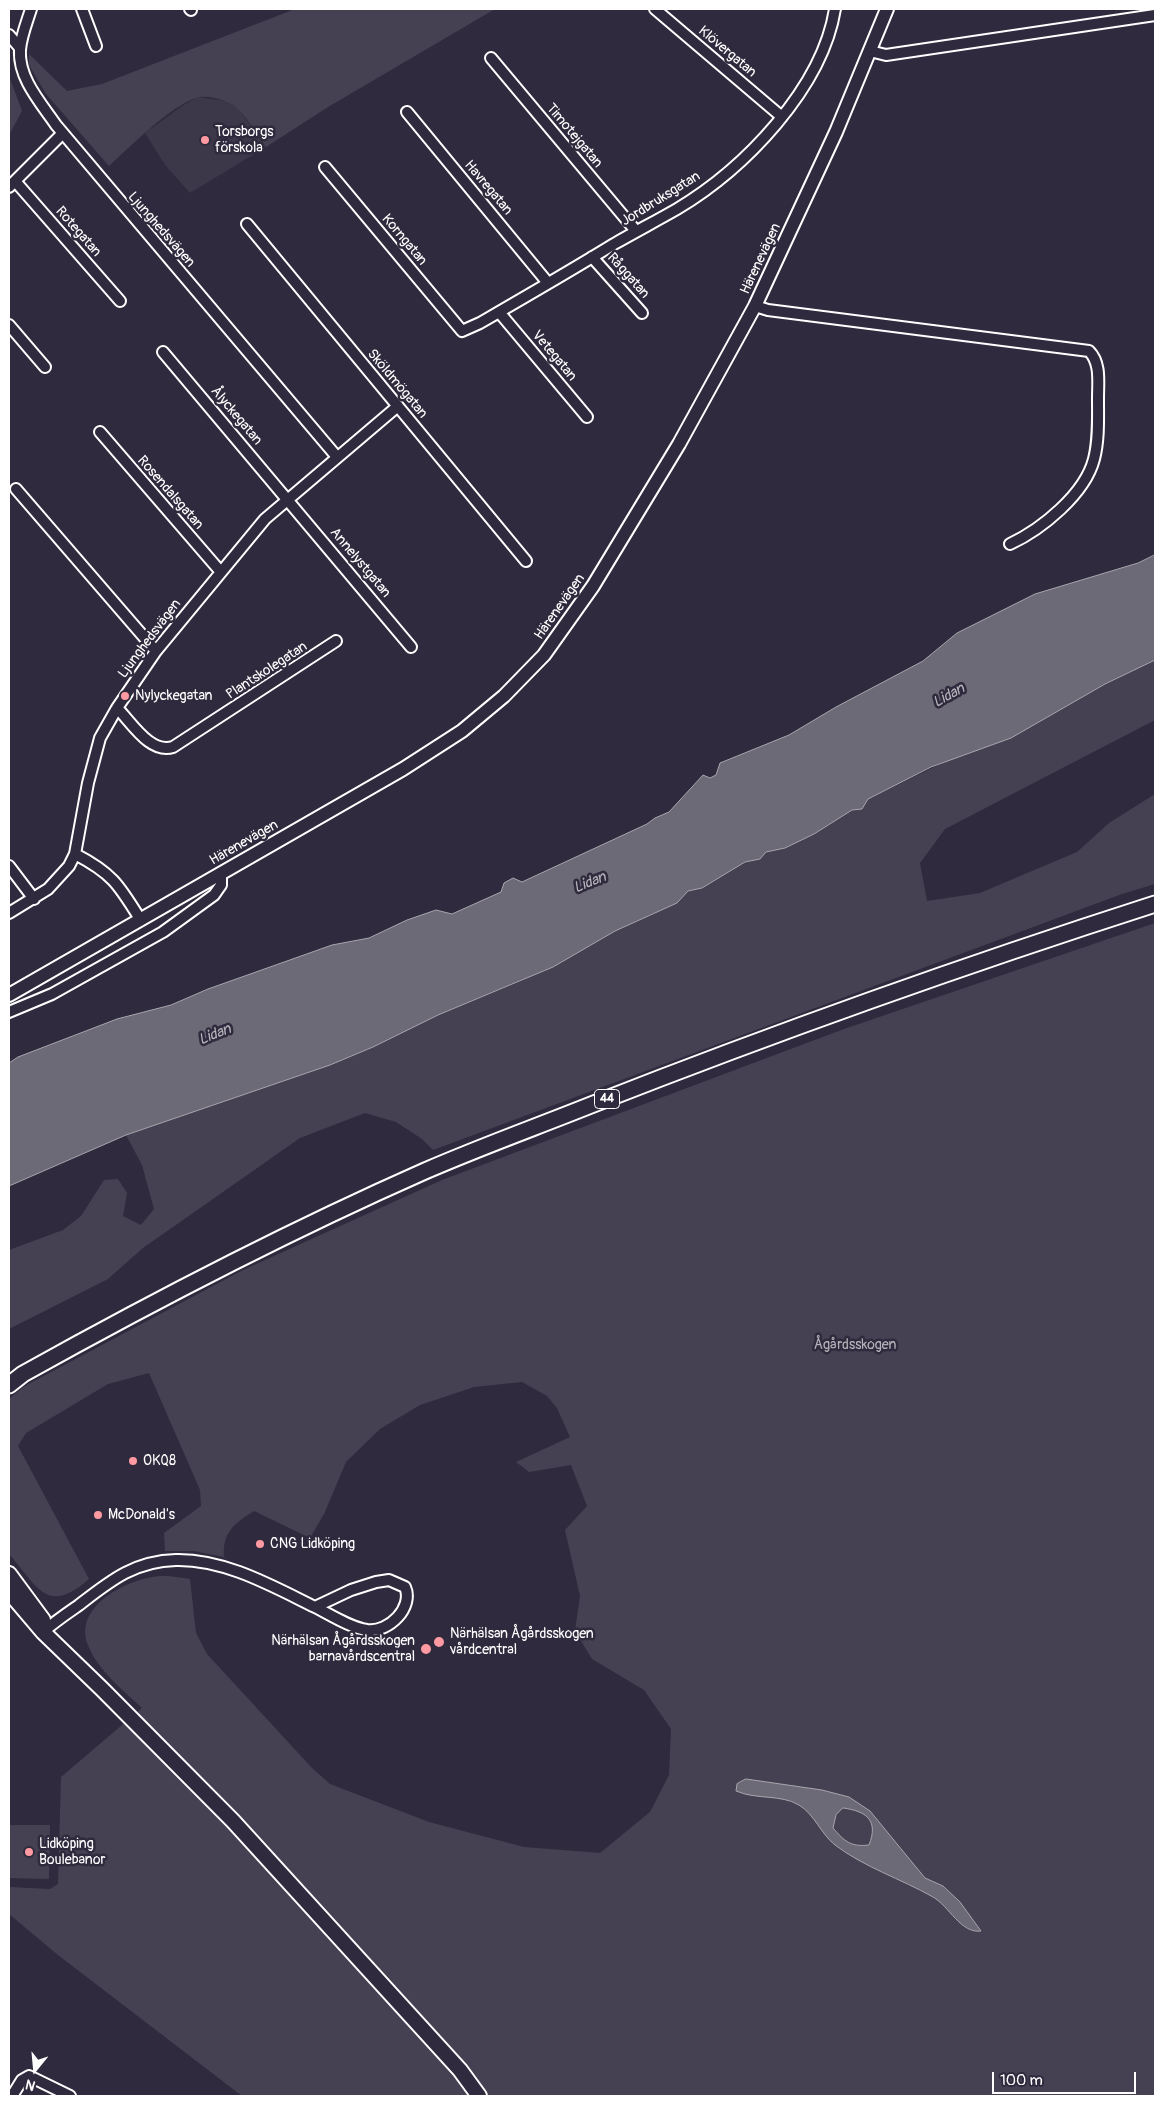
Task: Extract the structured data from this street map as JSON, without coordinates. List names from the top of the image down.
{
  "streets": {
    "main road": ["44"],
    "street": [
      "Klövergatan",
      "Timotejgatan",
      "Havregatan",
      "Jordbruksgatan",
      "Ljunghedsvägen",
      "Rotegatan",
      "Korngatan",
      "Härenevägen",
      "Råggatan",
      "Vetegatan",
      "Sköldmögatan",
      "Ålyckegatan",
      "Rosendalsgatan",
      "Annelystgatan",
      "Plantskolegatan"
    ]
  },
  "crossings": [
    ["Klövergatan", "Jordbruksgatan"],
    ["Timotejgatan", "Jordbruksgatan"],
    ["Havregatan", "Jordbruksgatan"],
    ["Jordbruksgatan", "Korngatan"],
    ["Jordbruksgatan", "Råggatan"],
    ["Jordbruksgatan", "Vetegatan"],
    ["Ljunghedsvägen", "Sköldmögatan"],
    ["Ljunghedsvägen", "Ålyckegatan"],
    ["Ljunghedsvägen", "Rosendalsgatan"],
    ["Ljunghedsvägen", "Annelystgatan"],
    ["Ljunghedsvägen", "Plantskolegatan"],
    ["Ålyckegatan", "Annelystgatan"]
  ],
  "water": ["Lidan"],
  "parks": ["Ågårdsskogen"],
  "places": [
    "Torsborgs förskola",
    "Nylyckegatan",
    "OKQ8",
    "McDonald's",
    "CNG Lidköping",
    "Närhälsan Ågårdsskogen vårdcentral",
    "Närhälsan Ågårdsskogen barnavårdscentral",
    "Lidköping Boulebanor"
  ],
  "scale_bar": "100 m",
  "north": "bottom"
}
